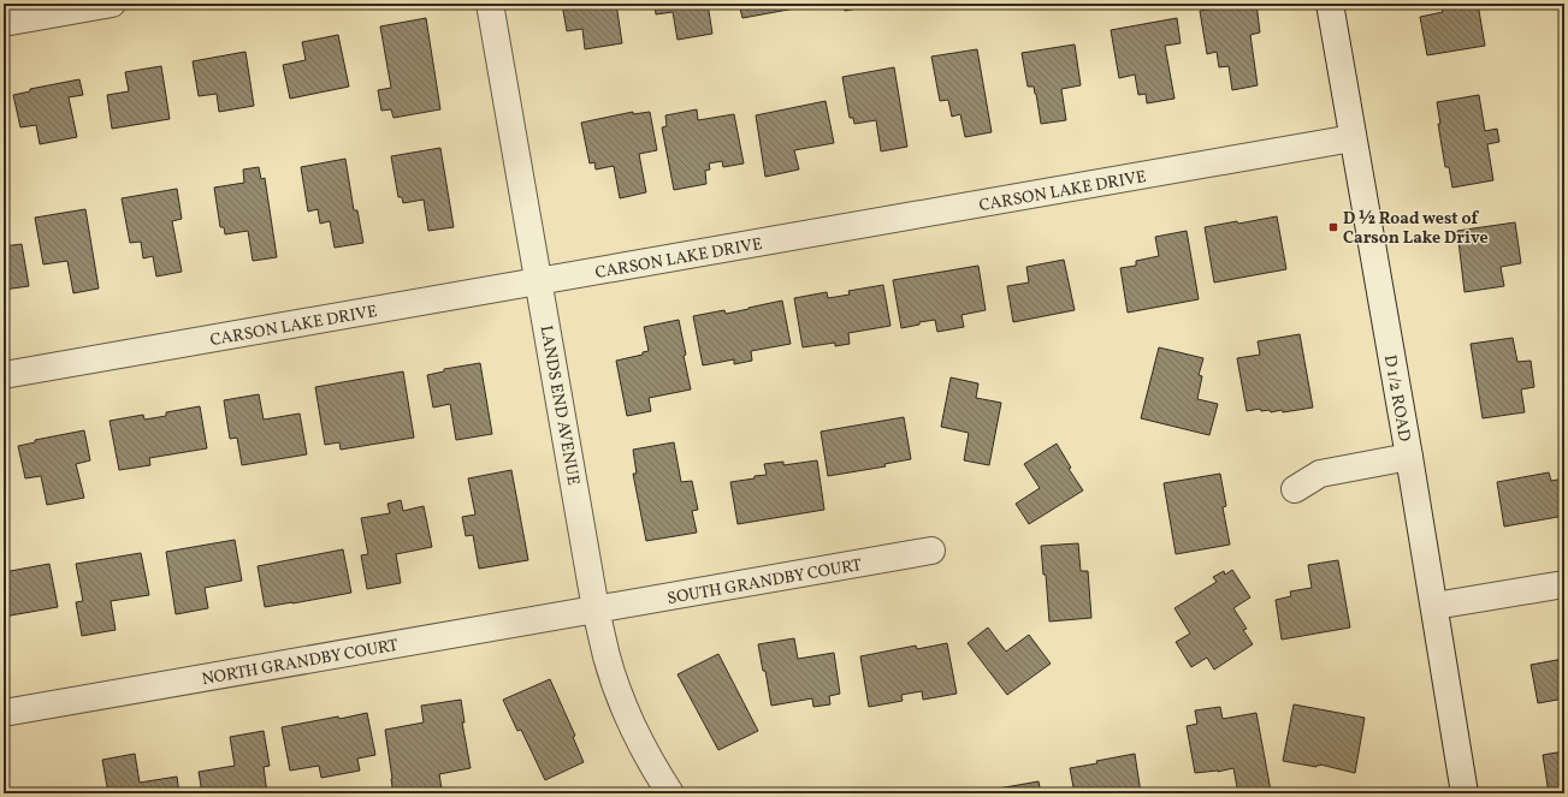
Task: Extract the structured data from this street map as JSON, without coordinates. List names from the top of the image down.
{
  "streets": {
    "street": [
      "CARSON LAKE DRIVE",
      "D 1/2 ROAD",
      "LANDS END AVENUE",
      "SOUTH GRANDBY COURT",
      "NORTH GRANDBY COURT"
    ]
  },
  "crossings": [
    ["CARSON LAKE DRIVE", "D 1/2 ROAD"],
    ["CARSON LAKE DRIVE", "LANDS END AVENUE"],
    ["LANDS END AVENUE", "SOUTH GRANDBY COURT"],
    ["LANDS END AVENUE", "NORTH GRANDBY COURT"],
    ["SOUTH GRANDBY COURT", "NORTH GRANDBY COURT"]
  ],
  "places": {
    "transit": ["D ½ Road west of Carson Lake Drive"]
  }
}
